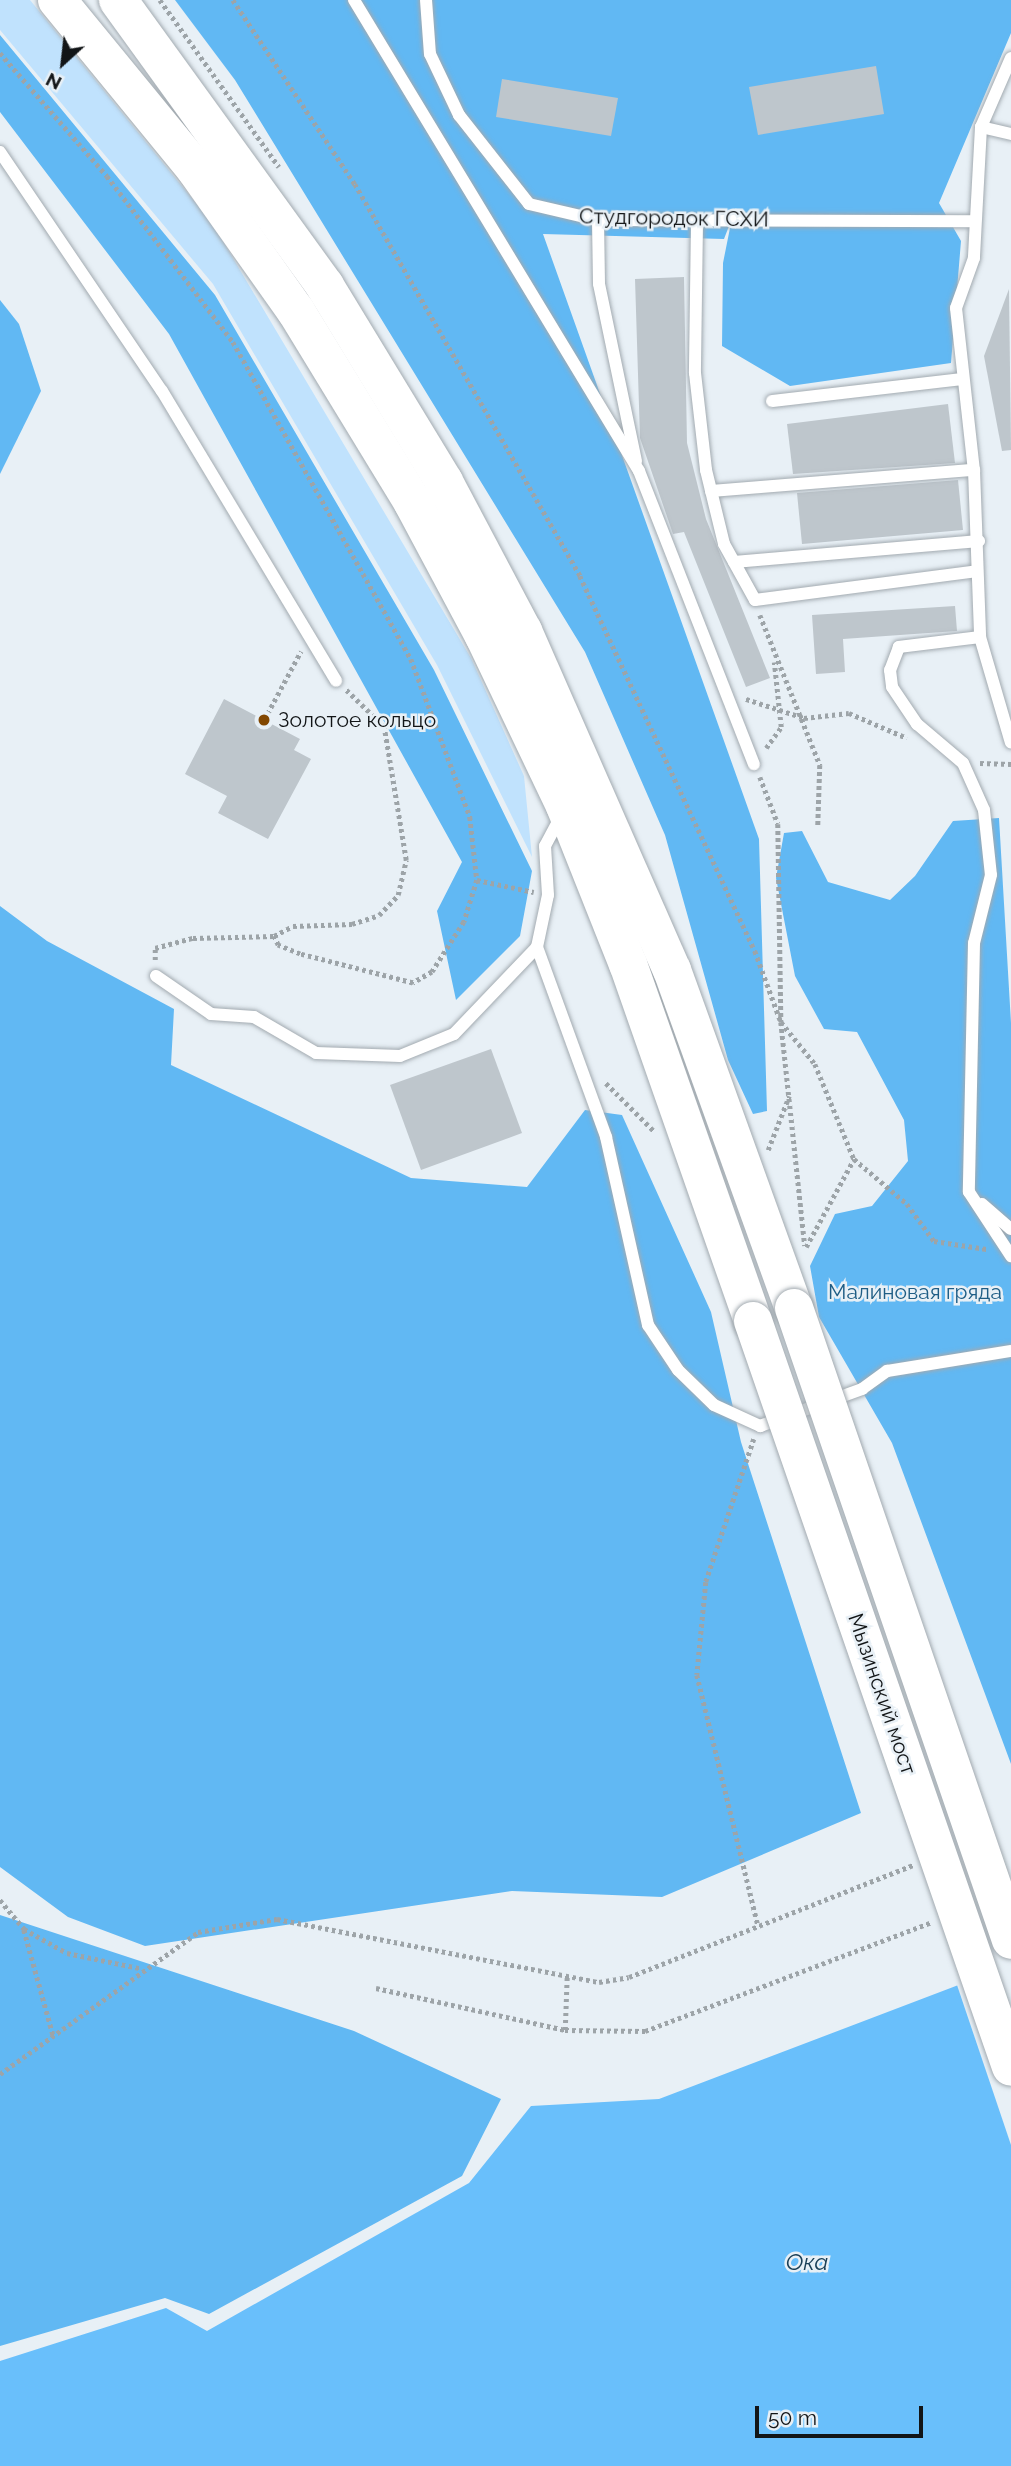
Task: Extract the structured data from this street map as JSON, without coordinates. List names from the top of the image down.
{
  "streets": {
    "main road": ["Мызинский мост"],
    "lane": ["Студгородок ГСХИ"]
  },
  "water": ["Ока"],
  "parks": ["Малиновая гряда"],
  "places": ["Золотое кольцо"],
  "scale_bar": "50 m",
  "north": "bottom left"
}
